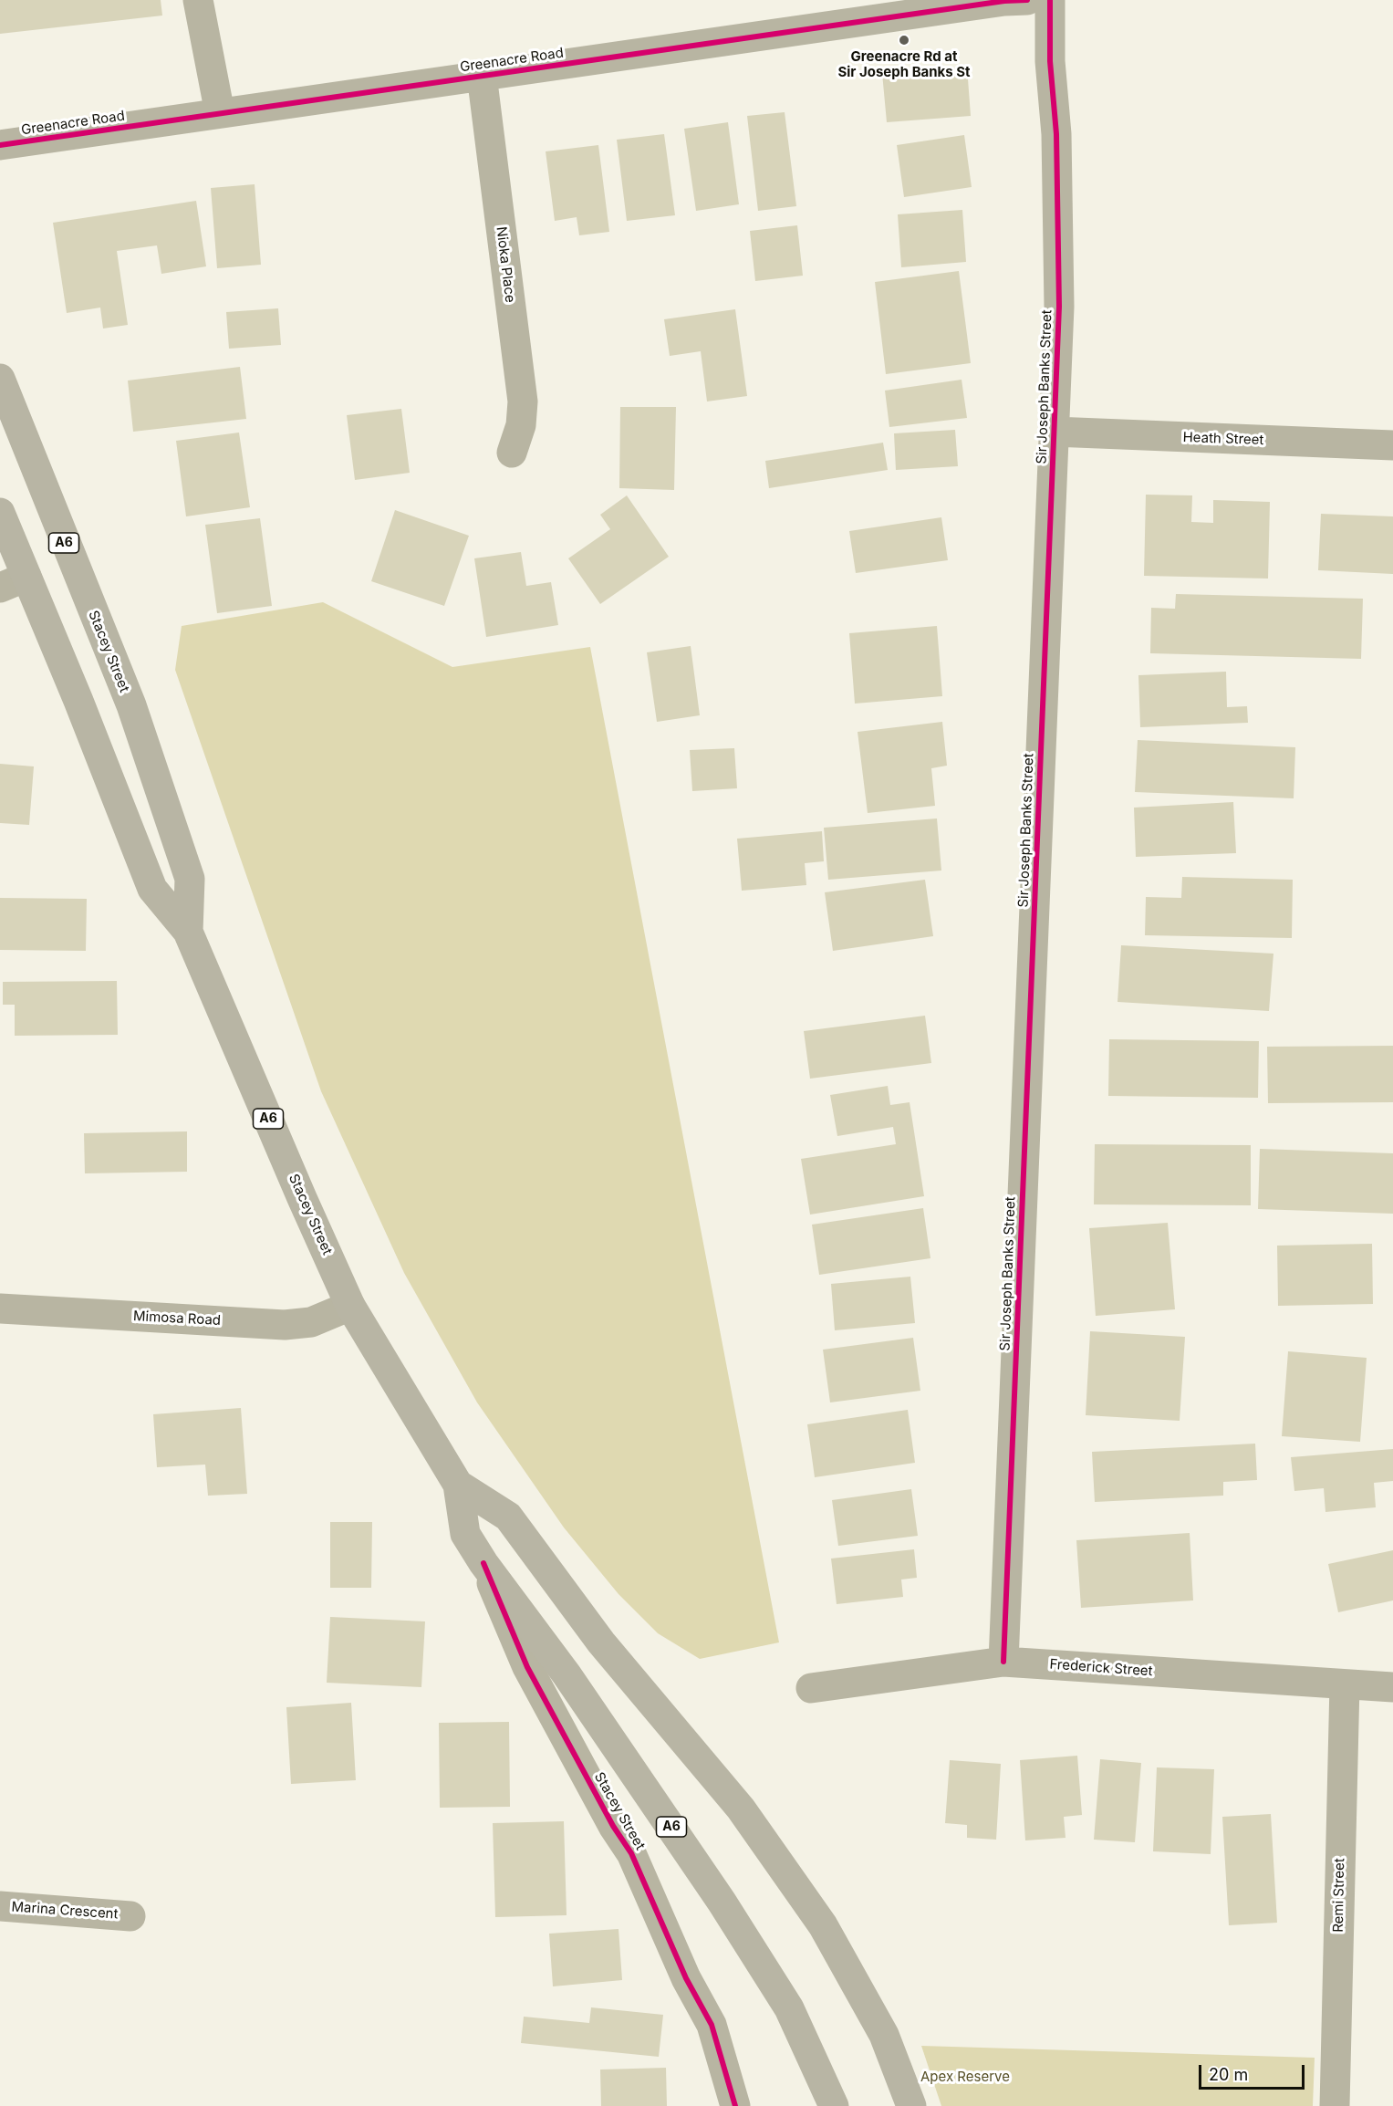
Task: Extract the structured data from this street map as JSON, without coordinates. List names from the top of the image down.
{
  "streets": {
    "highway": ["A6", "Stacey Street"],
    "street": [
      "Greenacre Road",
      "Nioka Place",
      "Sir Joseph Banks Street",
      "Heath Street",
      "Mimosa Road",
      "Frederick Street",
      "Remi Street",
      "Marina Crescent"
    ]
  },
  "crossings": [
    ["Greenacre Road", "Nioka Place"],
    ["Sir Joseph Banks Street", "Heath Street"],
    ["Sir Joseph Banks Street", "Frederick Street"],
    ["Stacey Street", "Mimosa Road"],
    ["Frederick Street", "Remi Street"]
  ],
  "parks": ["Apex Reserve"],
  "places": ["Greenacre Rd at Sir Joseph Banks St"],
  "scale_bar": "20 m"
}
